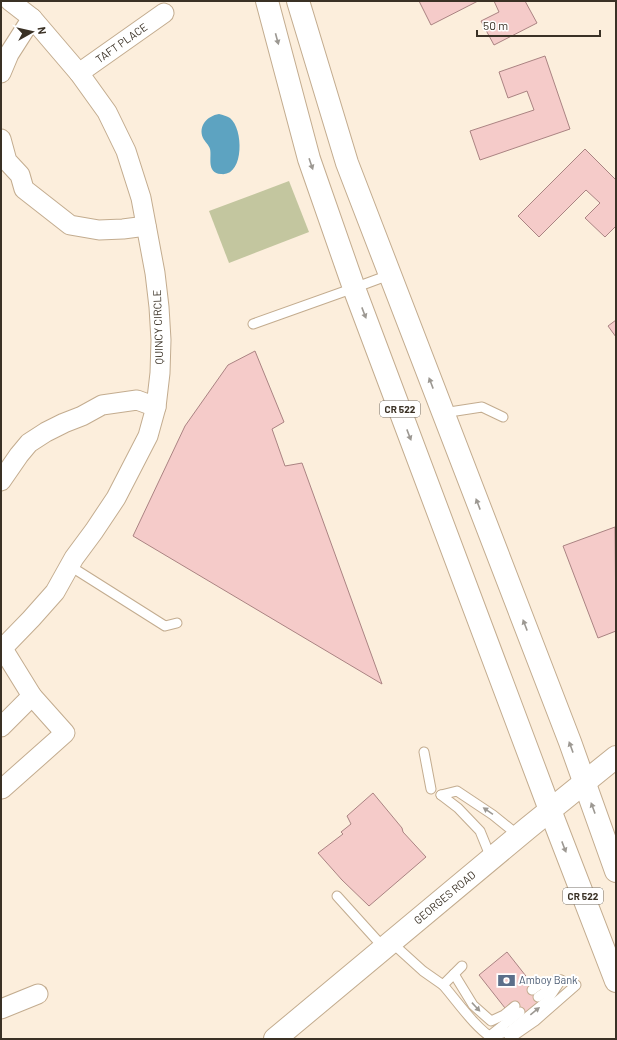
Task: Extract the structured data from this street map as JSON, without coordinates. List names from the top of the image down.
{
  "streets": {
    "main road": ["CR 522", "GEORGES ROAD"],
    "street": ["TAFT PLACE", "QUINCY CIRCLE"]
  },
  "crossings": [
    ["TAFT PLACE", "QUINCY CIRCLE"],
    ["CR 522", "GEORGES ROAD"]
  ],
  "places": {
    "bank": ["Amboy Bank"]
  },
  "scale_bar": "50 m",
  "north": "right"
}
